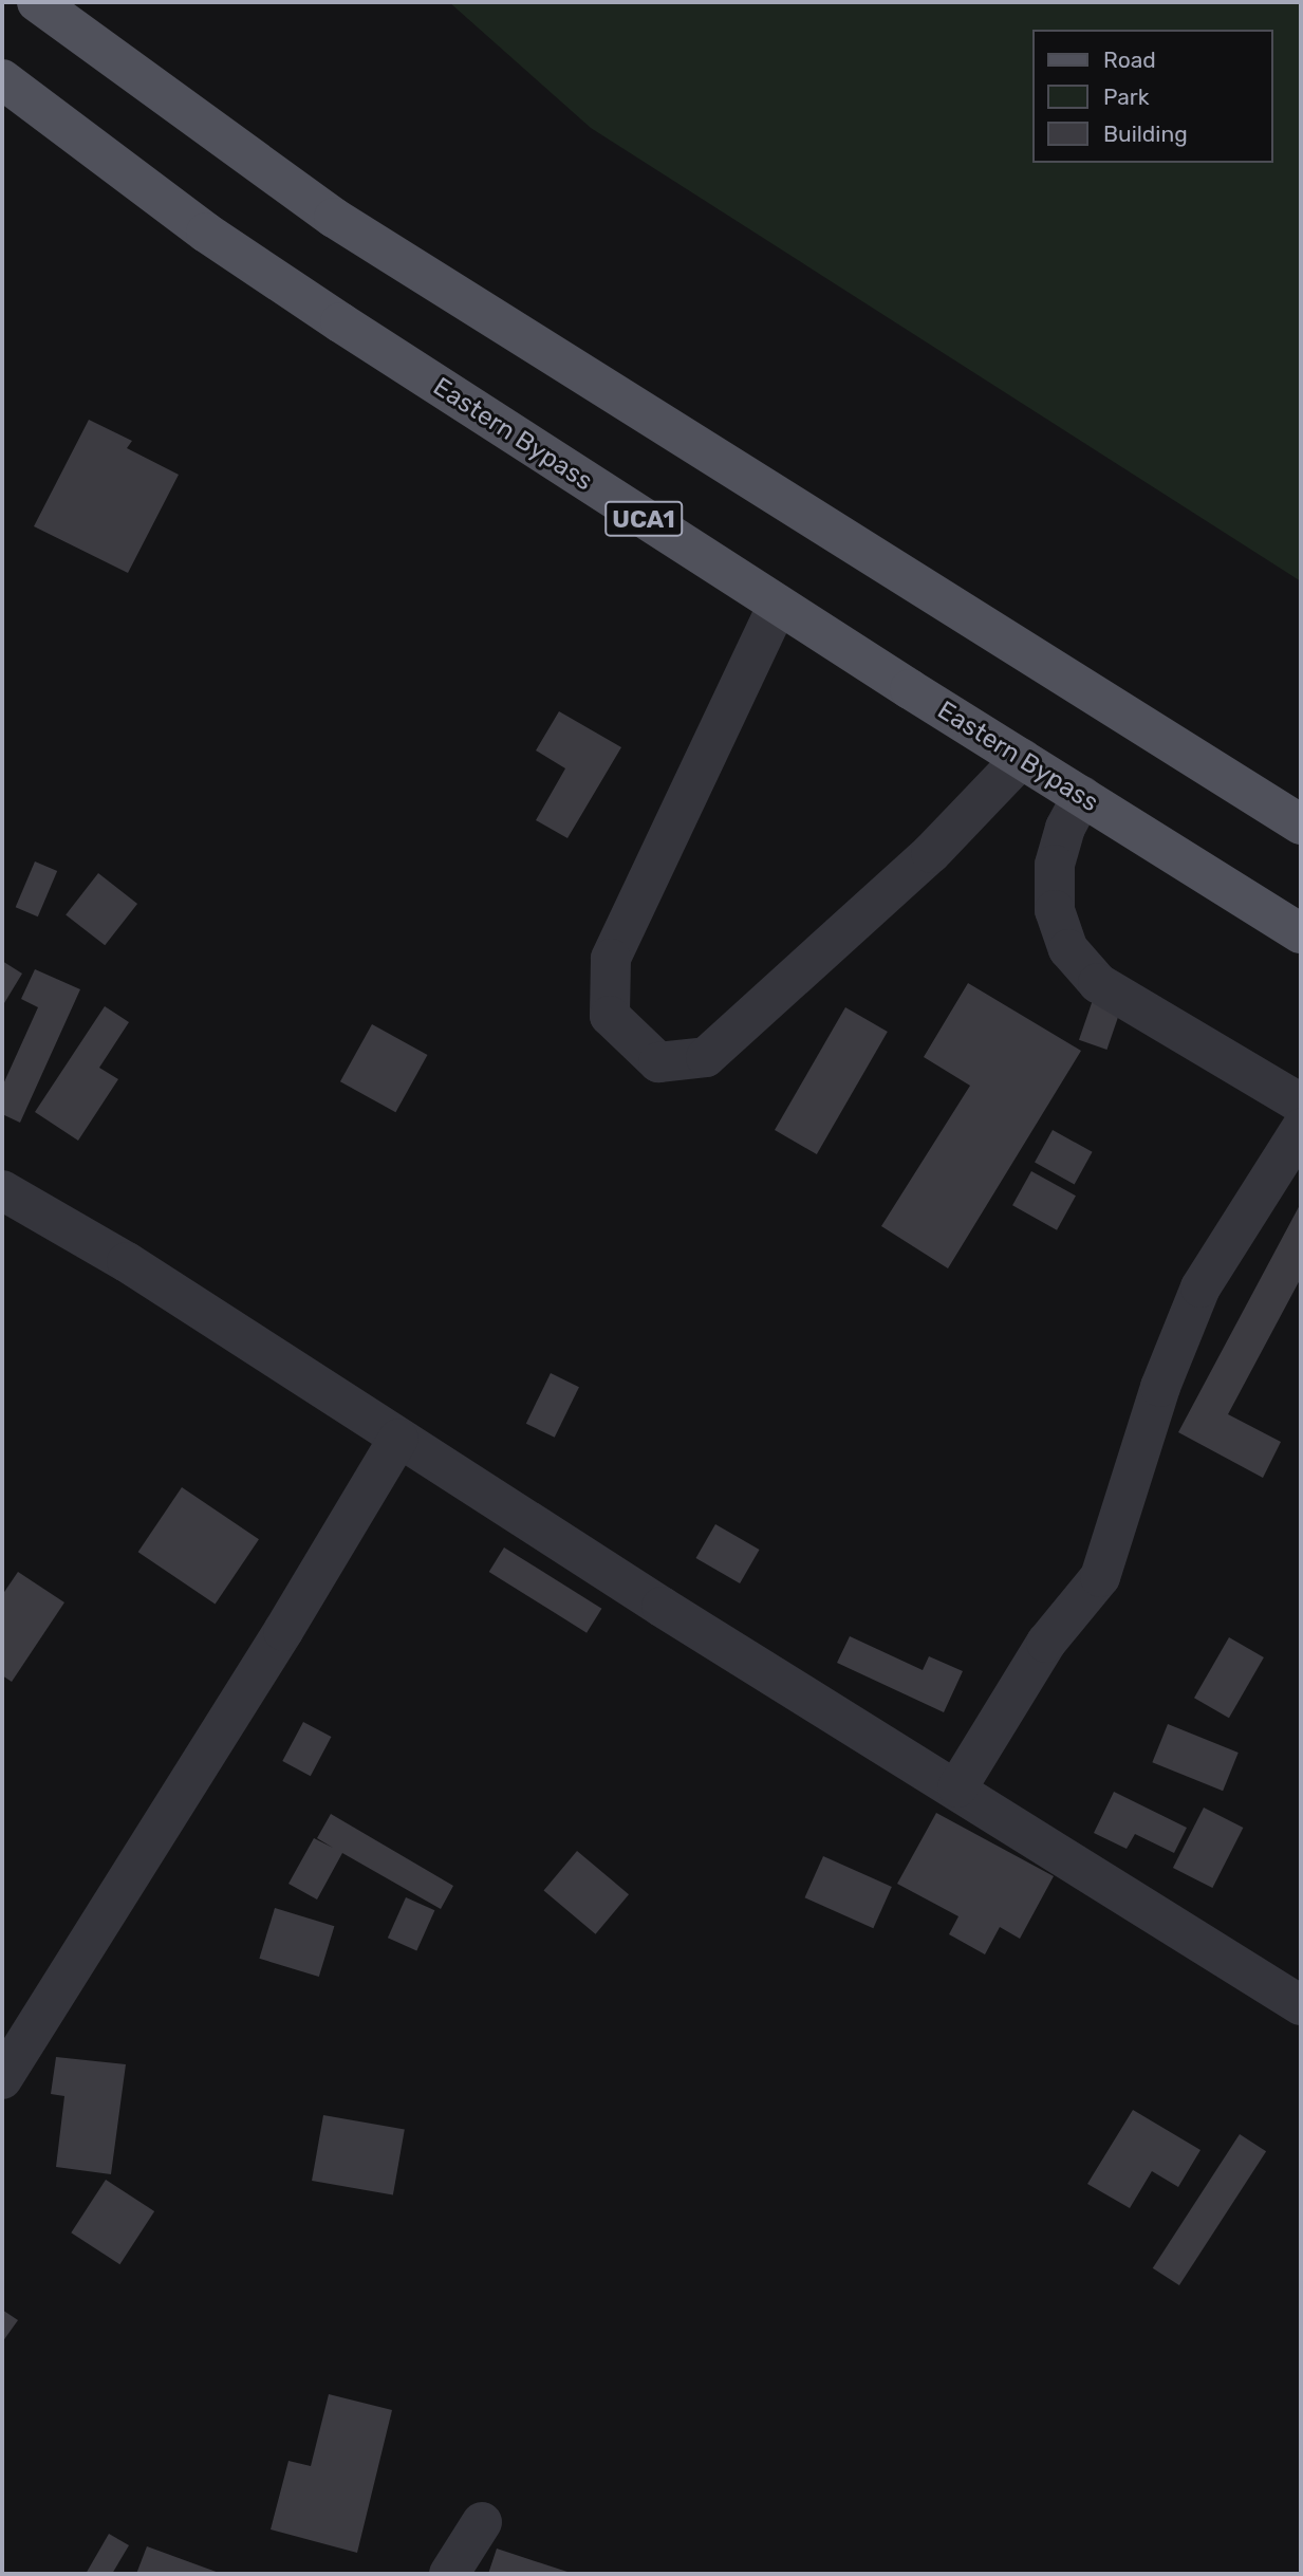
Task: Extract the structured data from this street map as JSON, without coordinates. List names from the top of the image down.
{
  "streets": {
    "main road": ["Eastern Bypass", "UCA1"]
  },
  "legend": ["Road", "Park", "Building"]
}
